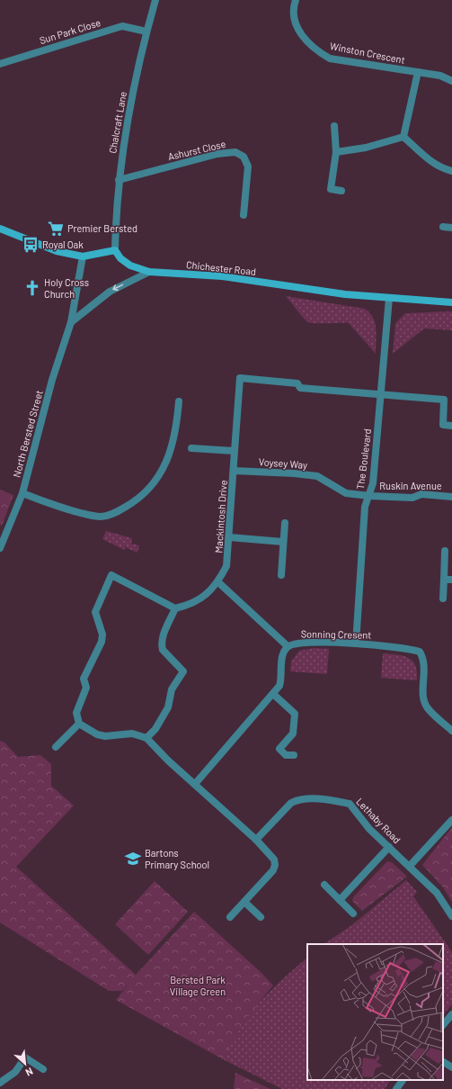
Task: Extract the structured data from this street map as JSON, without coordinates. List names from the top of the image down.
{
  "streets": {
    "main road": ["Chichester Road"],
    "street": [
      "Sun Park Close",
      "Winston Crescent",
      "Chalcraft Lane",
      "Ashurst Close",
      "North Bersted Street",
      "The Boulevard",
      "Voysey Way",
      "Ruskin Avenue",
      "Mackintosh Drive",
      "Sonning Cresent",
      "Lethaby Road"
    ]
  },
  "crossings": [
    ["Sun Park Close", "Chalcraft Lane"],
    ["Chalcraft Lane", "Ashurst Close"],
    ["Chalcraft Lane", "Chichester Road"],
    ["Chichester Road", "The Boulevard"],
    ["The Boulevard", "Voysey Way"],
    ["The Boulevard", "Ruskin Avenue"],
    ["The Boulevard", "Mackintosh Drive"],
    ["The Boulevard", "Sonning Cresent"],
    ["Voysey Way", "Ruskin Avenue"],
    ["Voysey Way", "Mackintosh Drive"]
  ],
  "parks": ["Bersted Park Village Green"],
  "places": {
    "supermarket": ["Premier Bersted"],
    "bus stop": ["Royal Oak"],
    "church": ["Holy Cross Church"],
    "school or university": ["Bartons Primary School"]
  },
  "north": "bottom right"
}
